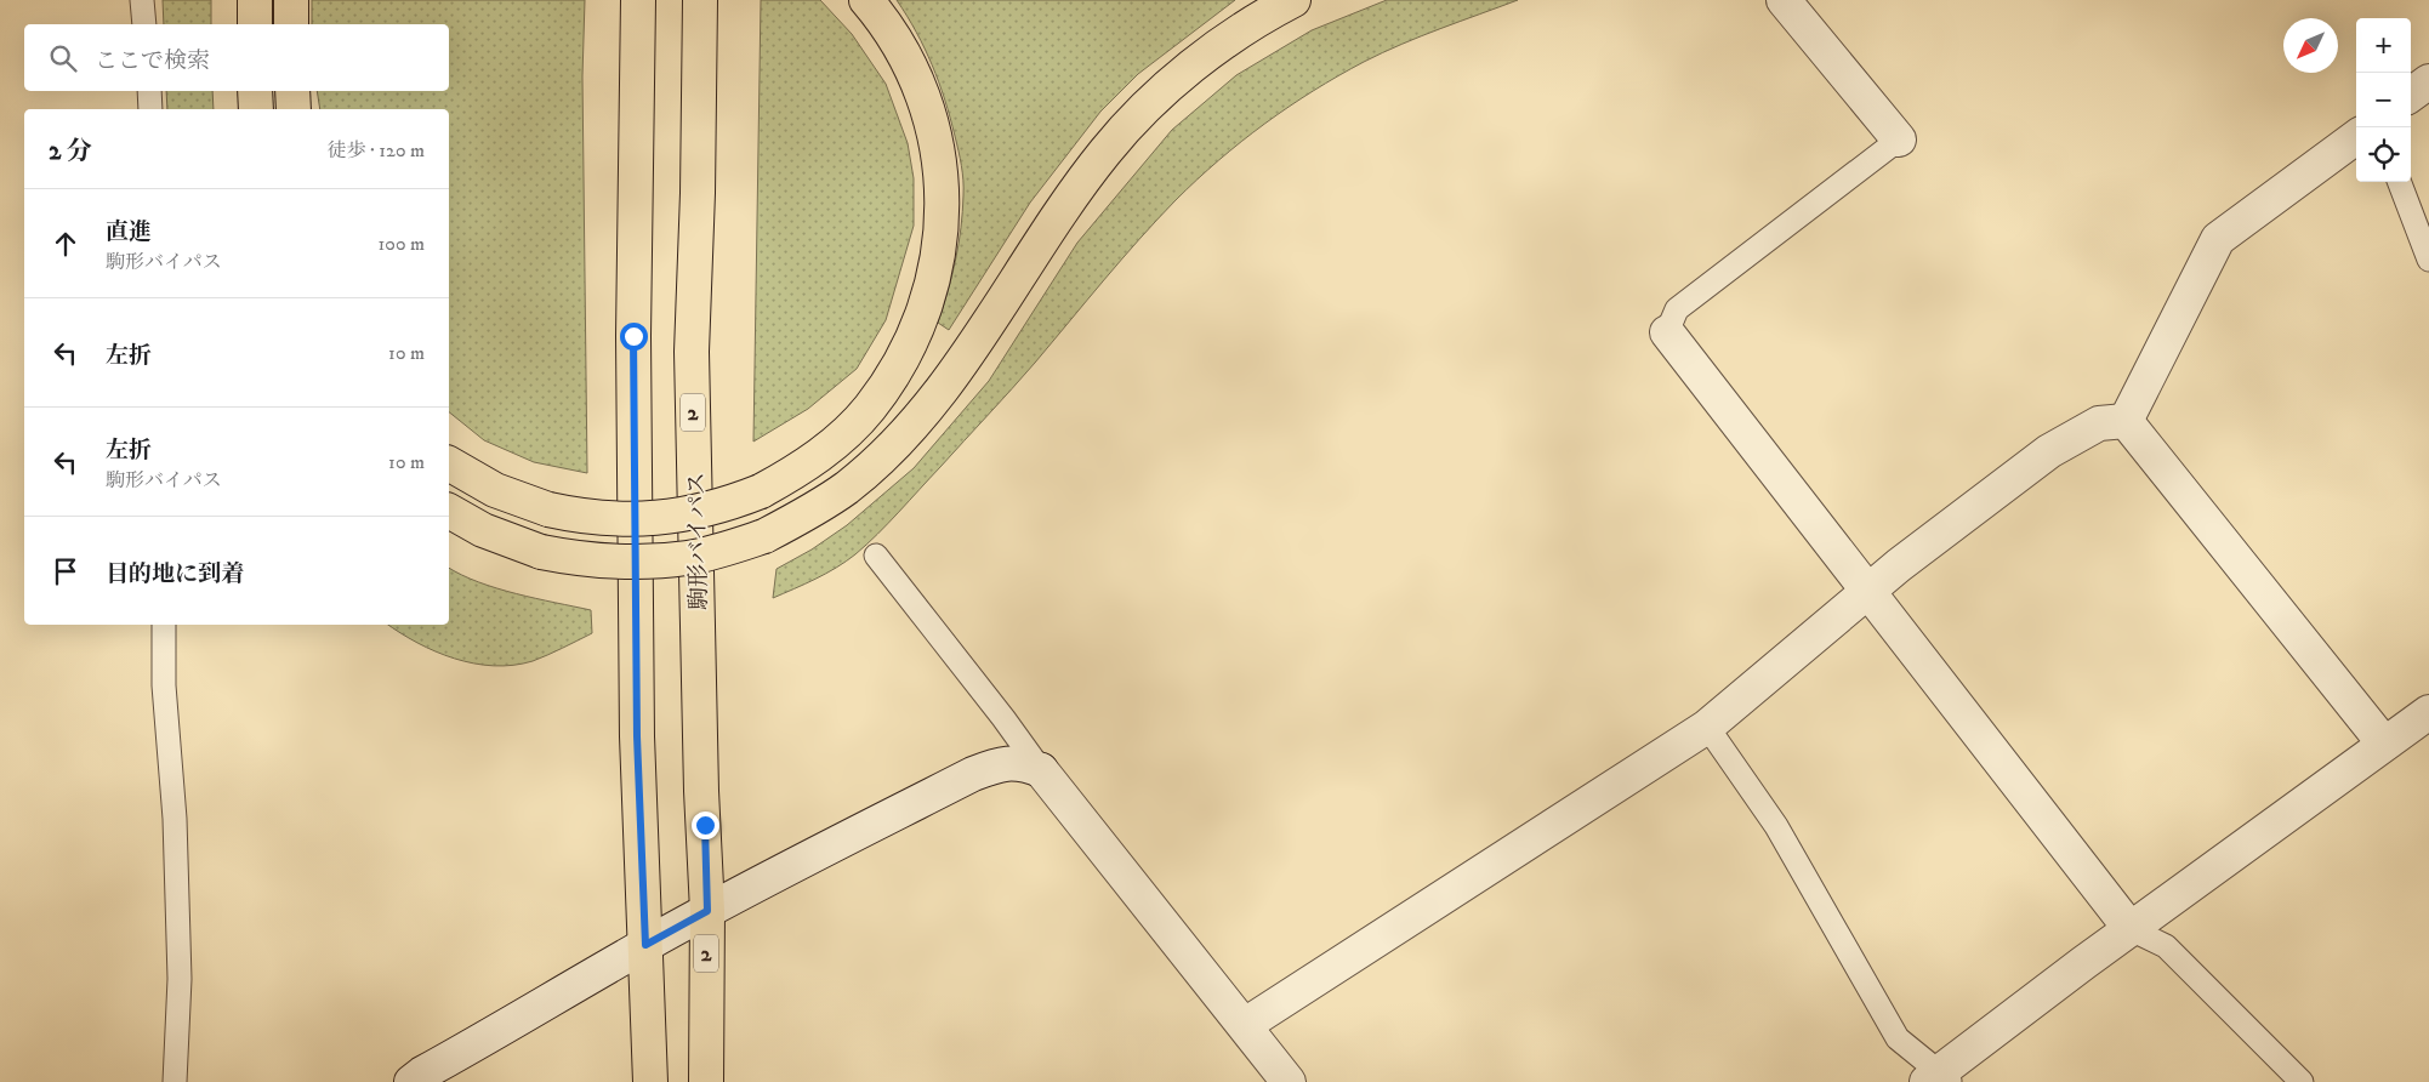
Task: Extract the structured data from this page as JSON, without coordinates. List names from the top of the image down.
{
  "streets": {
    "main road": ["2", "駒形バイパス"]
  },
  "north": "bottom left",
  "page": {
    "map_buttons": ["+", "−"],
    "search": "ここで検索",
    "heading": ["2 分", "徒歩 · 120 m"],
    "list": [
      ["直進", "駒形バイパス", "100 m"],
      ["左折", "10 m"],
      ["左折", "駒形バイパス", "10 m"],
      "目的地に到着"
    ]
  }
}
